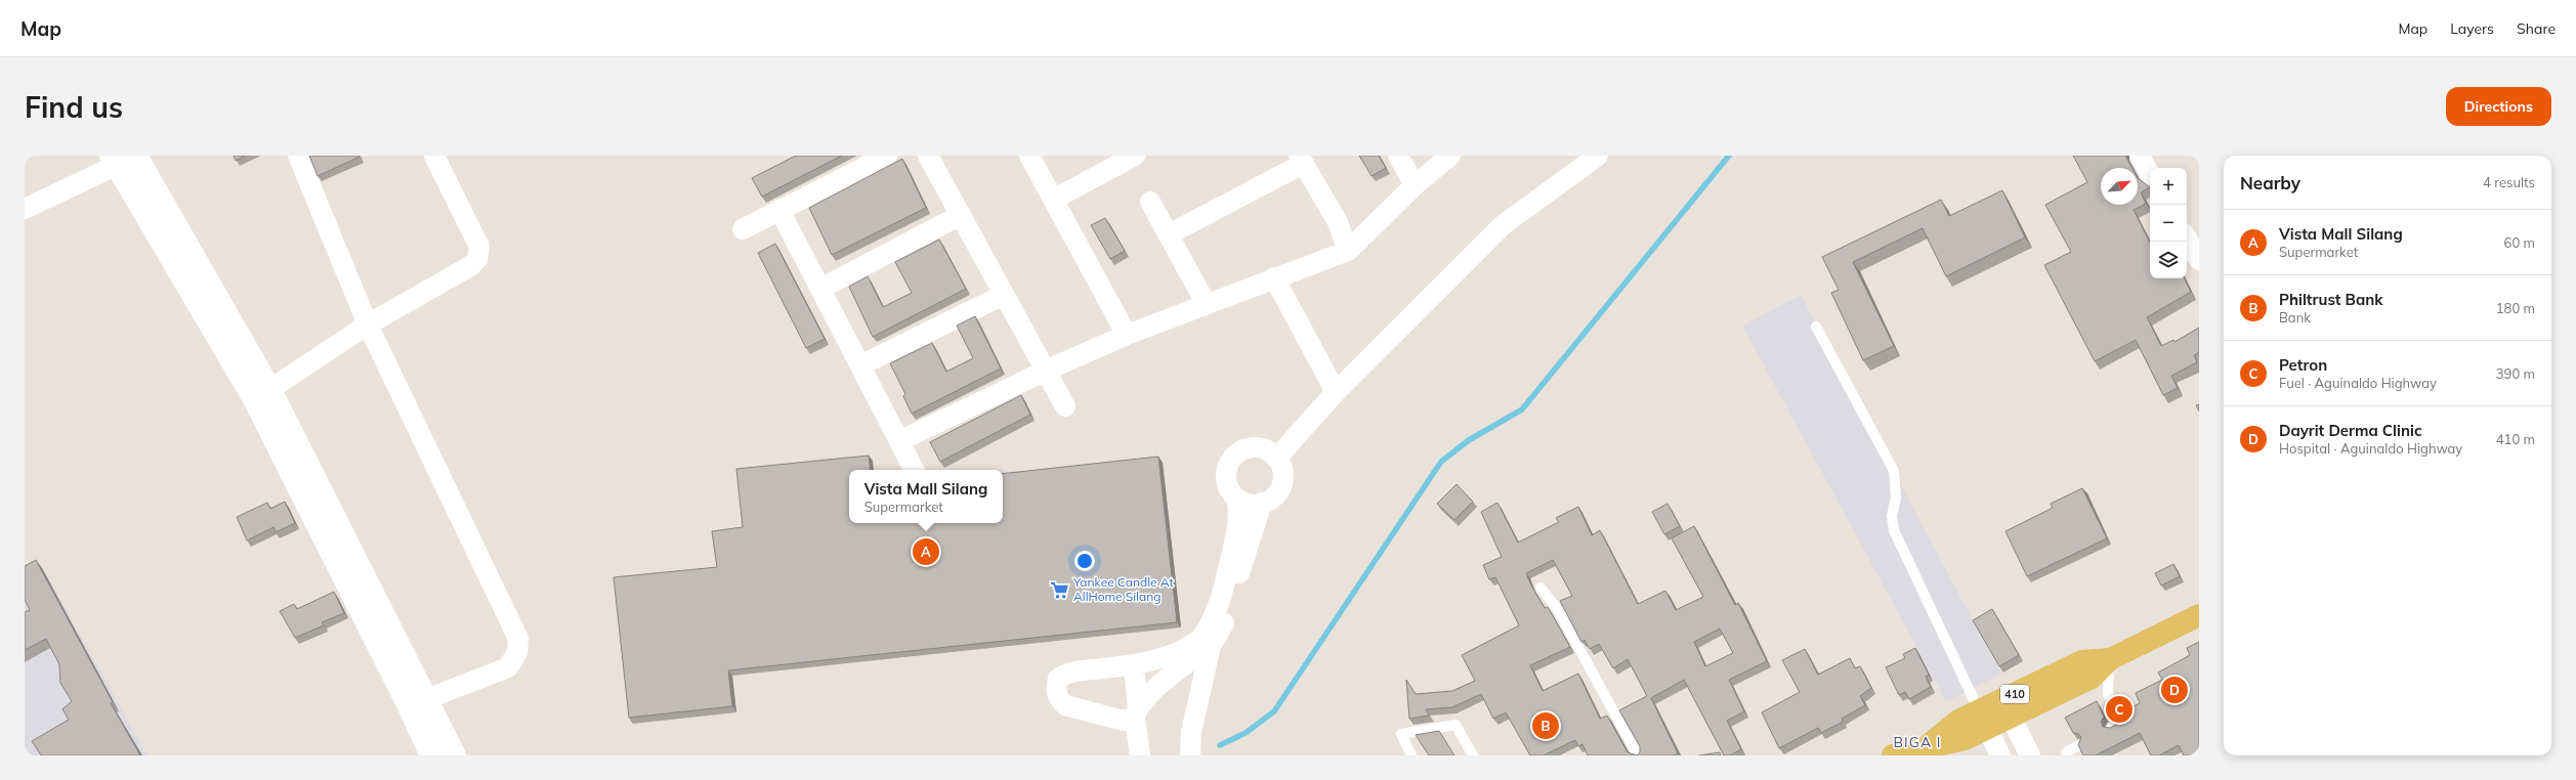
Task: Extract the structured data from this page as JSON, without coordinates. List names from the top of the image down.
{
  "streets": {
    "main road": ["410"]
  },
  "districts": ["BIGA I"],
  "places": {
    "supermarket": ["Yankee Candle At AllHome Silang"]
  },
  "north": "top right",
  "page": {
    "header": "Map",
    "nav": ["Map", "Layers", "Share"],
    "buttons": "Directions",
    "title": "Find us",
    "heading": ["Nearby", "4 results"],
    "map_buttons": ["+", "−"],
    "list": [
      {
        "mark": "A",
        "name": "Vista Mall Silang",
        "note": "Supermarket",
        "value": "60 m"
      },
      {
        "mark": "B",
        "name": "Philtrust Bank",
        "note": "Bank",
        "value": "180 m"
      },
      {
        "mark": "C",
        "name": "Petron",
        "note": "Fuel · Aguinaldo Highway",
        "value": "390 m"
      },
      {
        "mark": "D",
        "name": "Dayrit Derma Clinic",
        "note": "Hospital · Aguinaldo Highway",
        "value": "410 m"
      }
    ],
    "popup": ["Vista Mall Silang", "Supermarket"],
    "pins": [
      "A",
      "D",
      "C",
      "B"
    ]
  }
}
